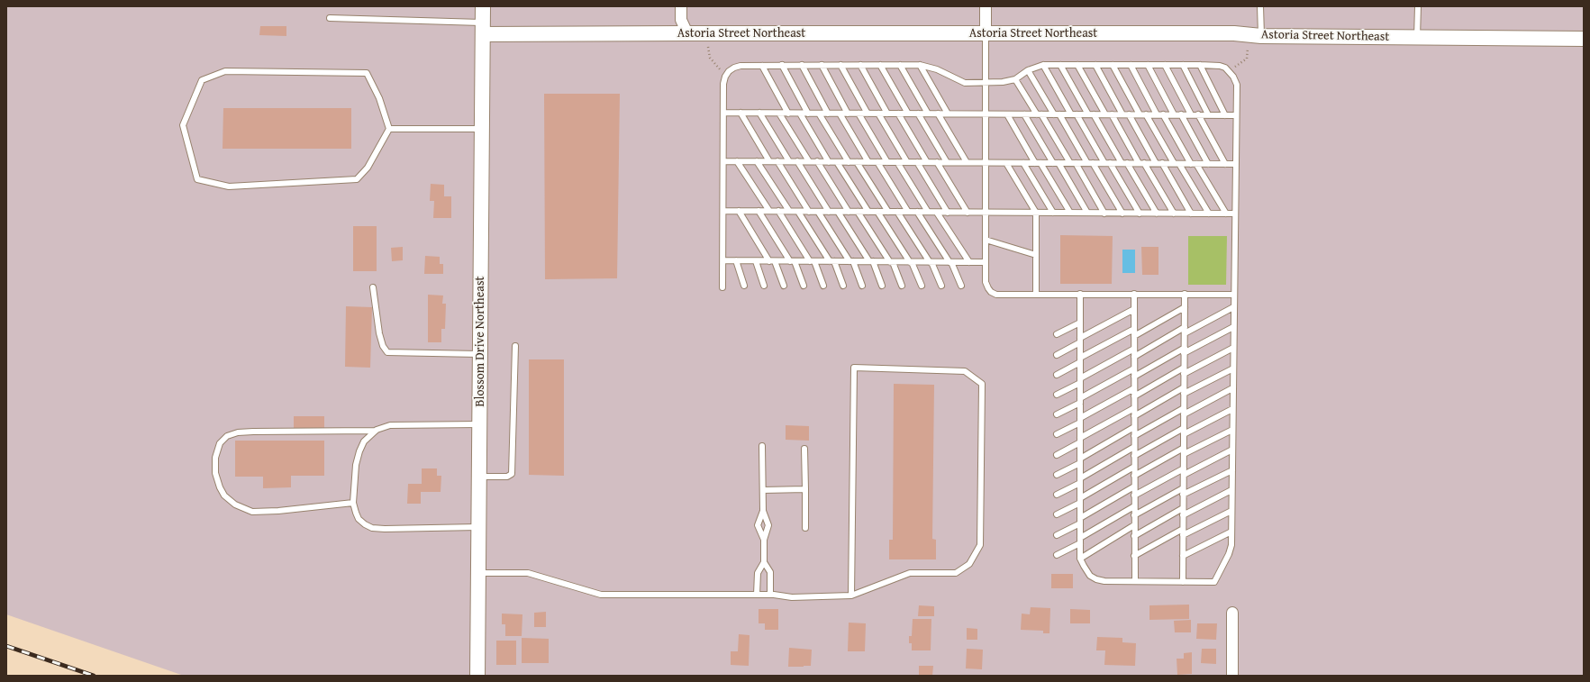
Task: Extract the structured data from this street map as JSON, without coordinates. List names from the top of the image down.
{
  "streets": {
    "street": ["Astoria Street Northeast", "Blossom Drive Northeast"]
  },
  "crossings": [
    ["Astoria Street Northeast", "Blossom Drive Northeast"]
  ]
}
